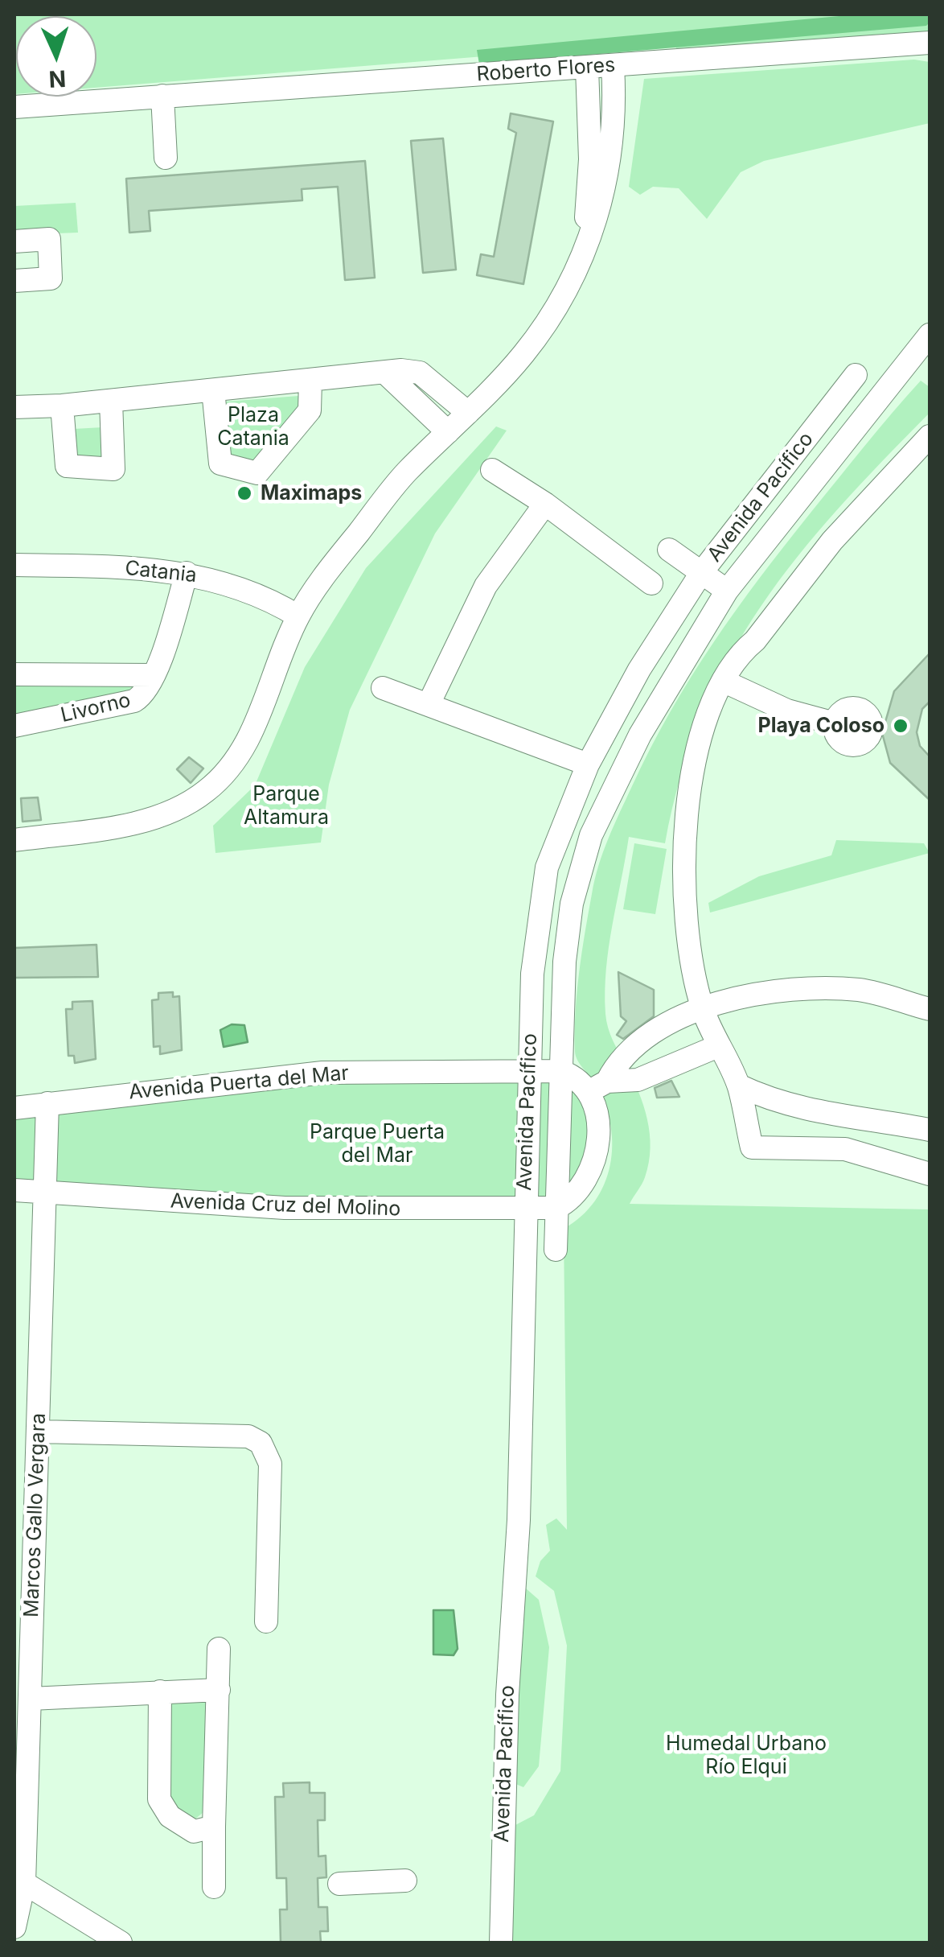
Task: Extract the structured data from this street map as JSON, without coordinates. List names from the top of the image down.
{
  "streets": {
    "street": [
      "Roberto Flores",
      "Avenida Pacífico",
      "Catania",
      "Livorno",
      "Avenida Puerta del Mar",
      "Avenida Cruz del Molino",
      "Marcos Gallo Vergara"
    ]
  },
  "crossings": [
    ["Avenida Pacífico", "Avenida Puerta del Mar"],
    ["Avenida Pacífico", "Avenida Cruz del Molino"],
    ["Catania", "Livorno"],
    ["Avenida Puerta del Mar", "Marcos Gallo Vergara"],
    ["Avenida Cruz del Molino", "Marcos Gallo Vergara"]
  ],
  "parks": [
    "Plaza Catania",
    "Parque Altamura",
    "Parque Puerta del Mar",
    "Humedal Urbano Río Elqui"
  ],
  "places": ["Maximaps", "Playa Coloso"],
  "north": "bottom"
}
